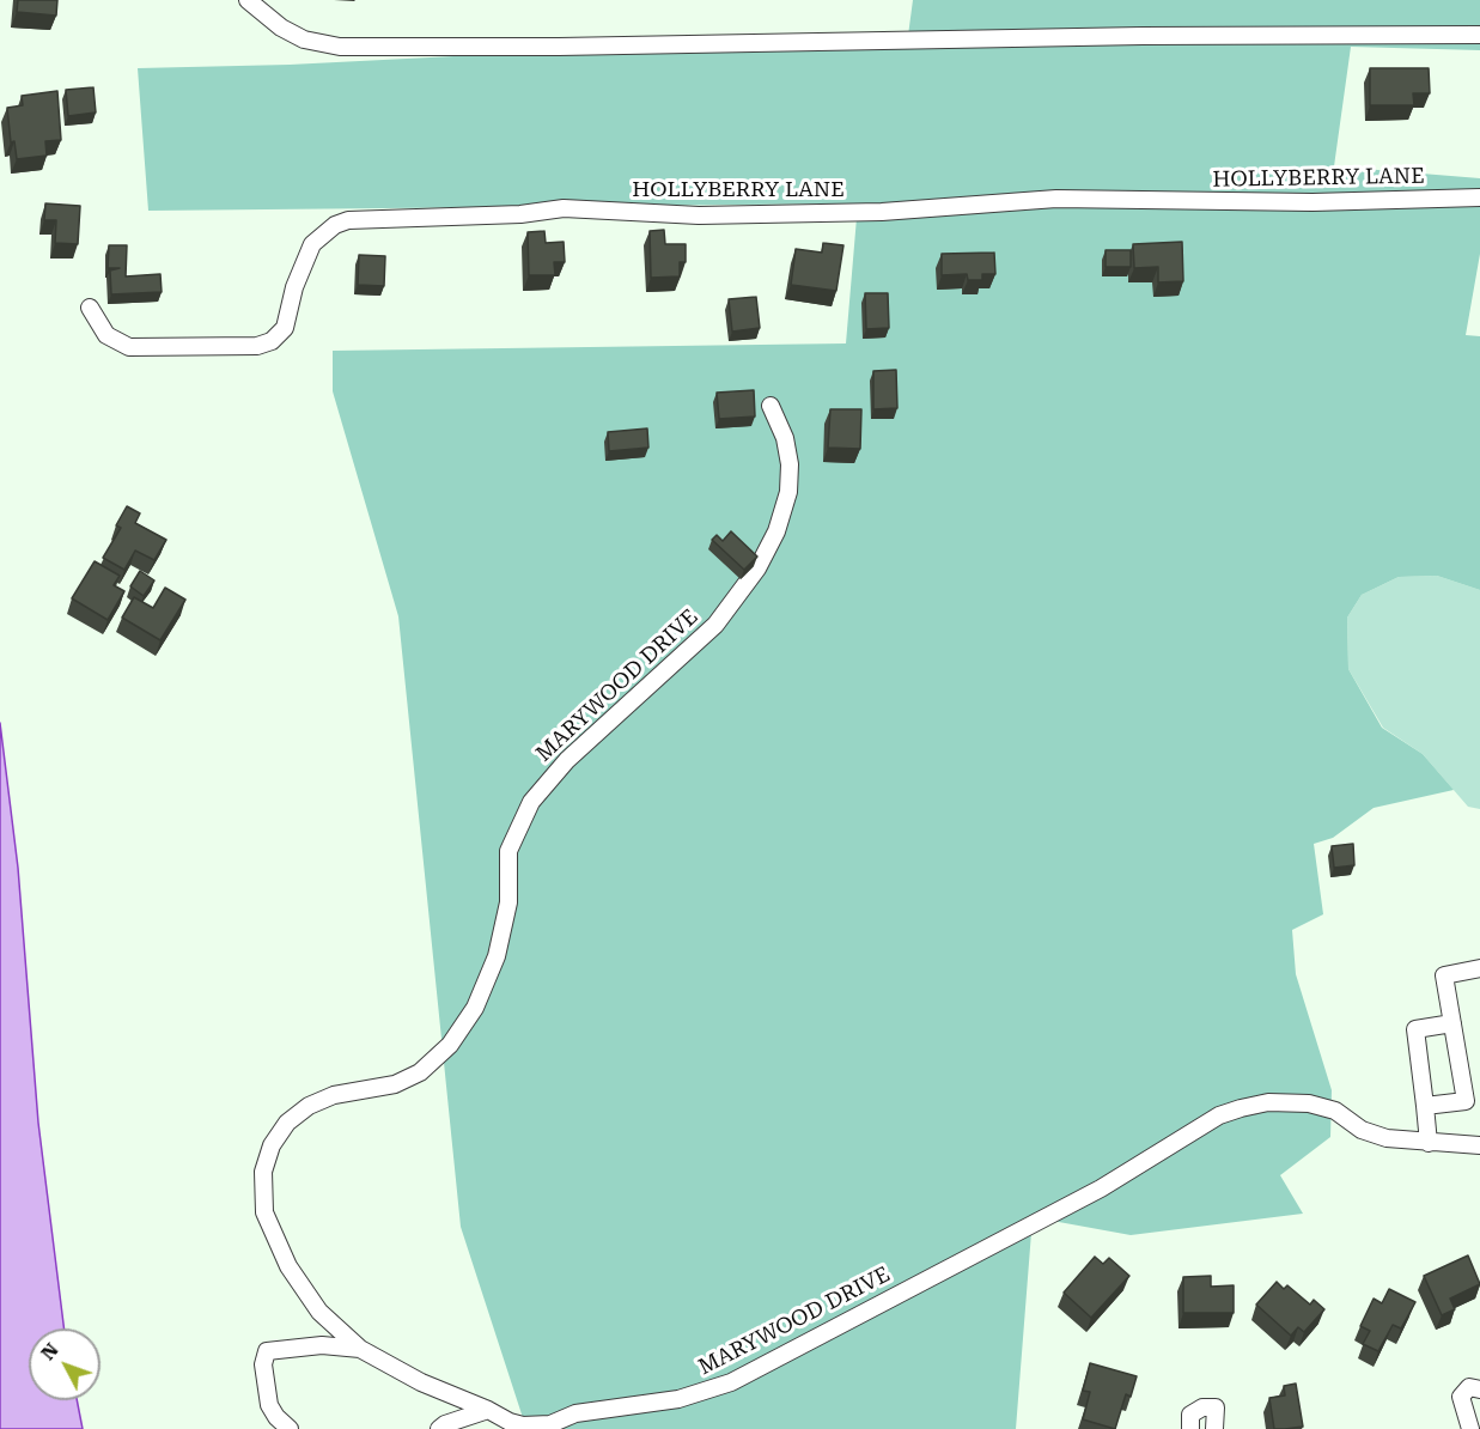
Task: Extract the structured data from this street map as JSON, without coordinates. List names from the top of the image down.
{
  "streets": {
    "street": ["HOLLYBERRY LANE", "MARYWOOD DRIVE"]
  },
  "north": "top left"
}
